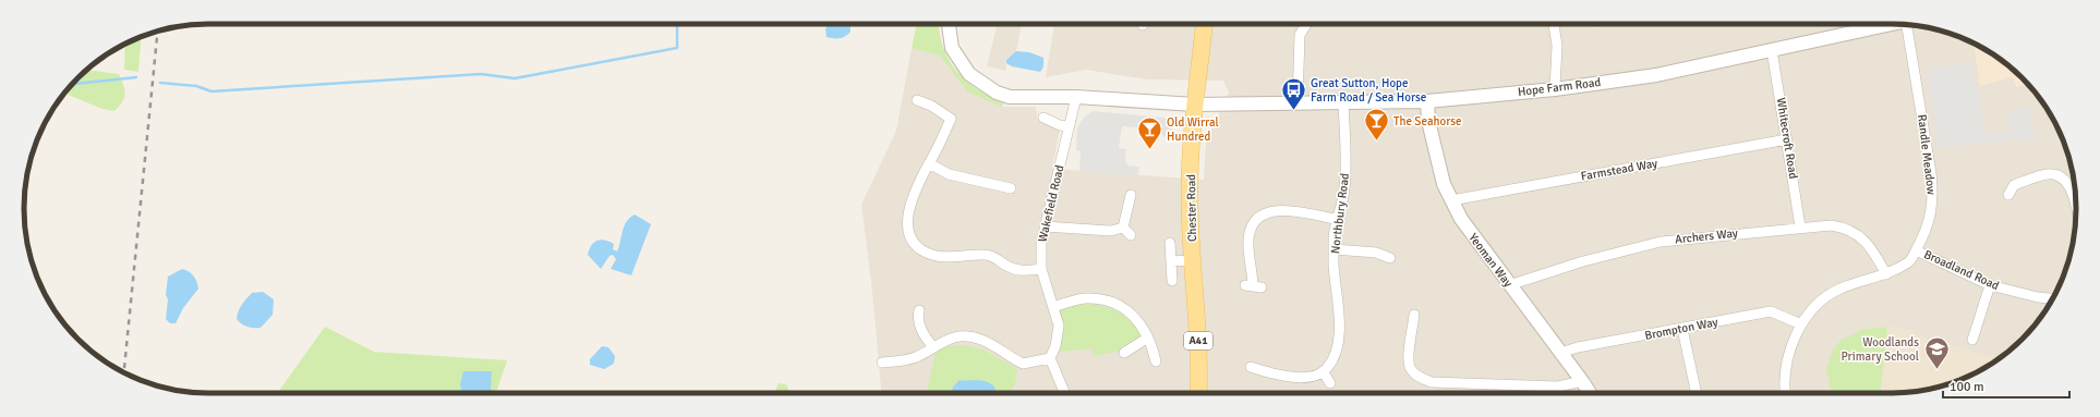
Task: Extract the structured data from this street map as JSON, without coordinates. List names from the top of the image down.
{
  "streets": {
    "main road": ["Chester Road", "A41"],
    "street": [
      "Hope Farm Road",
      "Whitecroft Road",
      "Randle Meadow",
      "Farmstead Way",
      "Wakefield Road",
      "Northbury Road",
      "Archers Way",
      "Yeoman Way",
      "Broadland Road",
      "Brompton Way"
    ]
  },
  "crossings": [
    ["Hope Farm Road", "Whitecroft Road"],
    ["Hope Farm Road", "Wakefield Road"],
    ["Hope Farm Road", "Chester Road"],
    ["Hope Farm Road", "Northbury Road"],
    ["Hope Farm Road", "Yeoman Way"],
    ["Whitecroft Road", "Farmstead Way"],
    ["Whitecroft Road", "Archers Way"],
    ["Randle Meadow", "Archers Way"],
    ["Randle Meadow", "Broadland Road"],
    ["Randle Meadow", "Brompton Way"],
    ["Farmstead Way", "Yeoman Way"],
    ["Archers Way", "Yeoman Way"],
    ["Yeoman Way", "Brompton Way"]
  ],
  "places": {
    "bus stop": ["Great Sutton, Hope Farm Road / Sea Horse"],
    "bar": ["The Seahorse", "Old Wirral Hundred"],
    "school or university": ["Woodlands Primary School"]
  },
  "scale_bar": "100 m"
}
